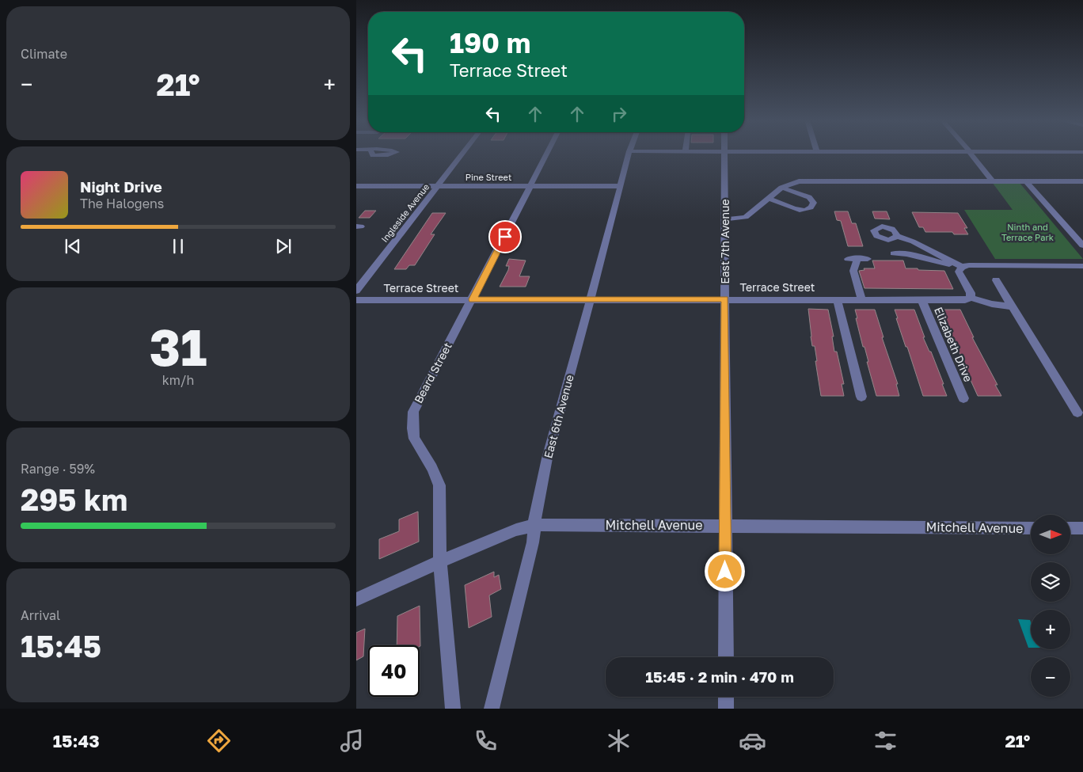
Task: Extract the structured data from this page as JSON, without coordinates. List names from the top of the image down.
{
  "streets": {
    "street": [
      "Pine Street",
      "Ingleside Avenue",
      "East 7th Avenue",
      "Terrace Street",
      "Elizabeth Drive",
      "Beard Street",
      "East 6th Avenue",
      "Mitchell Avenue"
    ]
  },
  "crossings": [
    ["Pine Street", "Ingleside Avenue"],
    ["Pine Street", "Beard Street"],
    ["Pine Street", "East 6th Avenue"],
    ["East 7th Avenue", "Terrace Street"],
    ["East 7th Avenue", "Mitchell Avenue"],
    ["Terrace Street", "Elizabeth Drive"],
    ["Terrace Street", "Beard Street"],
    ["Terrace Street", "East 6th Avenue"],
    ["Beard Street", "Mitchell Avenue"],
    ["East 6th Avenue", "Mitchell Avenue"]
  ],
  "parks": ["Ninth and Terrace Park"],
  "north": "right",
  "page": {
    "tile": [
      "Climate",
      ["31", "km/h"],
      ["Range · 59%", "295 km"],
      ["Arrival", "15:45"]
    ],
    "turn": ["190 m", "Terrace Street"],
    "heat": ["−", "21°", "+"],
    "song": ["Night Drive", "The Halogens"],
    "map_buttons": ["+", "−"],
    "limit": "40",
    "trip": "15:45 · 2 min · 470 m",
    "tabs": ["15:43", "21°"]
  }
}
